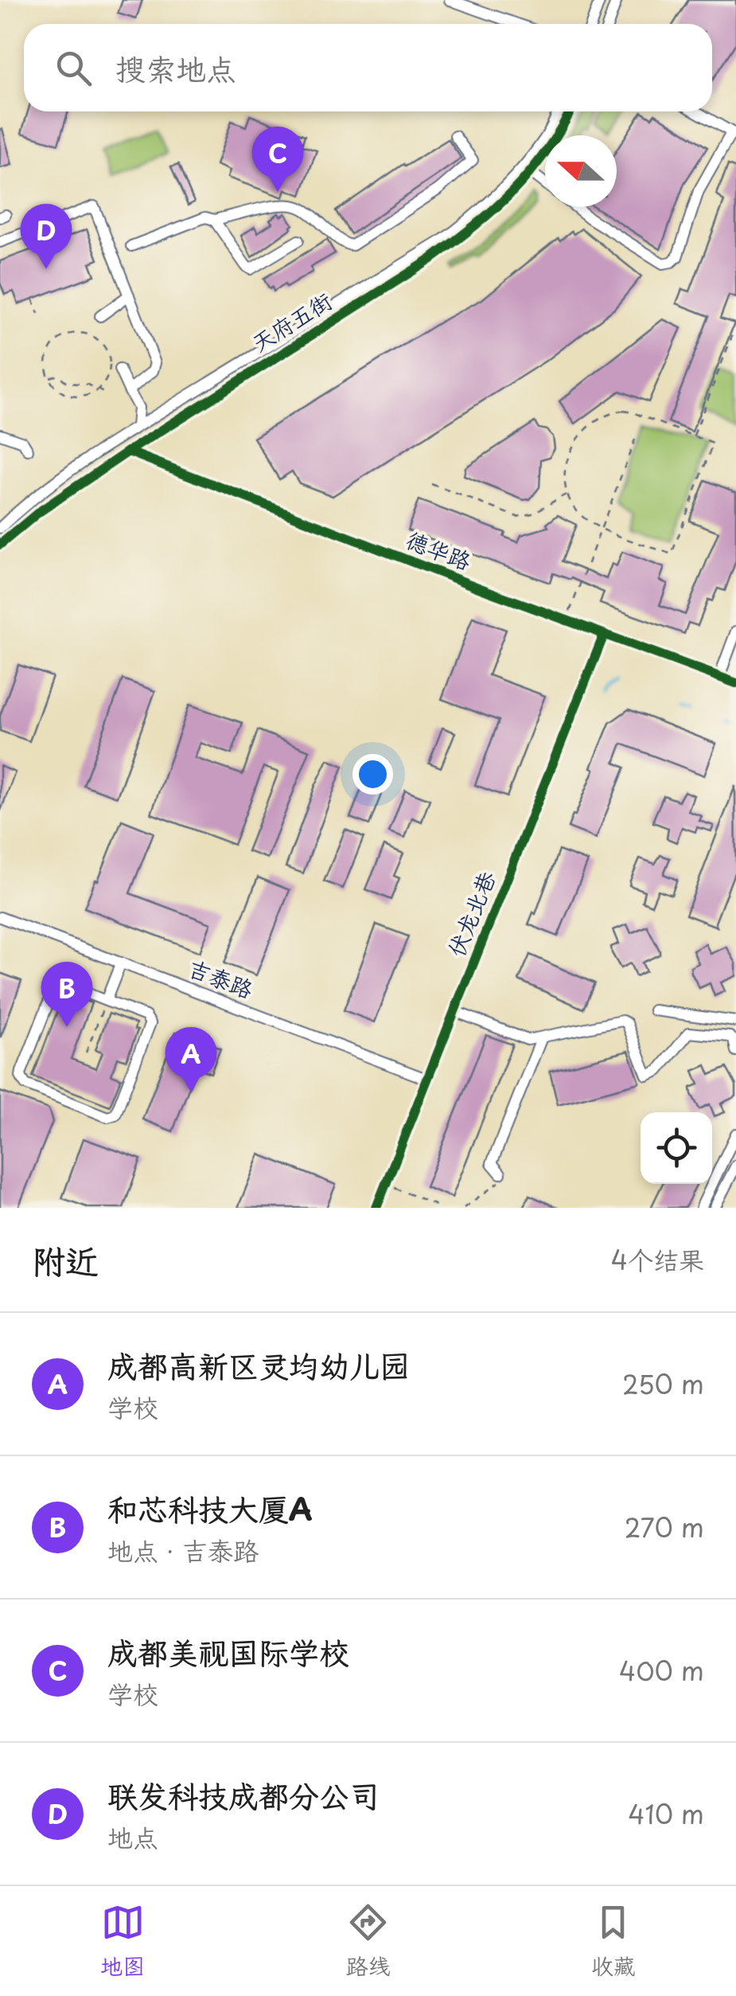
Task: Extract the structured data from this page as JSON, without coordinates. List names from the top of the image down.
{
  "streets": {
    "street": [
      "天府五街",
      "德华路",
      "伏龙北巷",
      "吉泰路"
    ]
  },
  "crossings": [
    ["天府五街", "德华路"],
    ["德华路", "伏龙北巷"],
    ["伏龙北巷", "吉泰路"]
  ],
  "north": "left",
  "page": {
    "search": "搜索地点",
    "pins": [
      "C",
      "D",
      "B",
      "A"
    ],
    "heading": ["附近", "4个结果"],
    "list": [
      {
        "mark": "A",
        "name": "成都高新区灵均幼儿园",
        "note": "学校",
        "value": "250 m"
      },
      {
        "mark": "B",
        "name": "和芯科技大厦A",
        "note": "地点 · 吉泰路",
        "value": "270 m"
      },
      {
        "mark": "C",
        "name": "成都美视国际学校",
        "note": "学校",
        "value": "400 m"
      },
      {
        "mark": "D",
        "name": "联发科技成都分公司",
        "note": "地点",
        "value": "410 m"
      }
    ],
    "nav": ["地图", "路线", "收藏"]
  }
}
